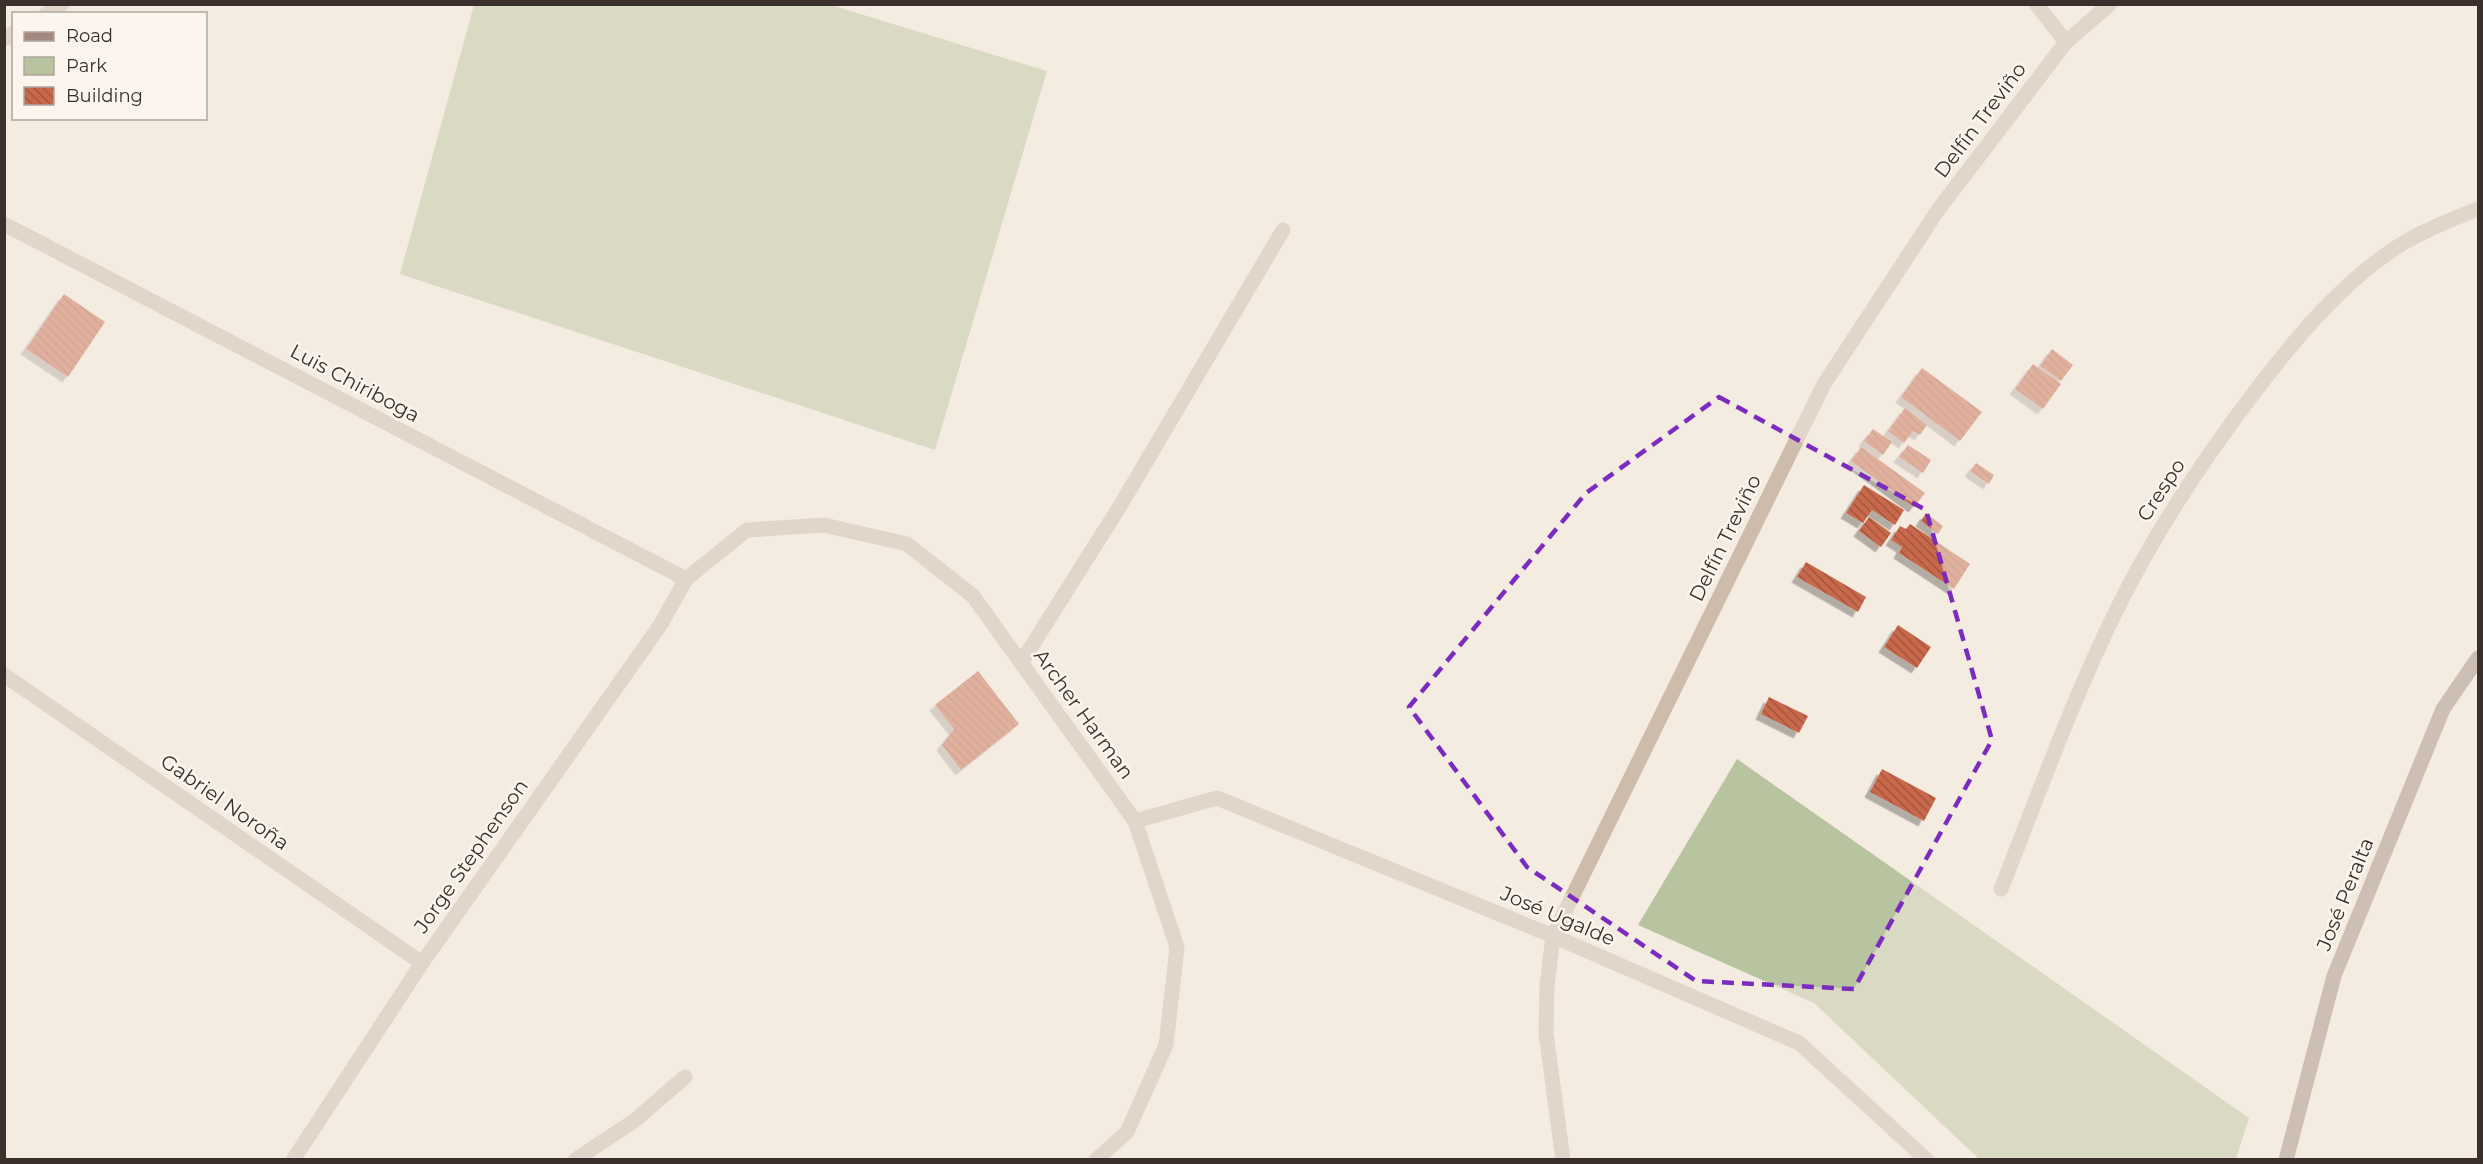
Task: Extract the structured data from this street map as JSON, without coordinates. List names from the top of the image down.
{
  "streets": {
    "main road": ["José Peralta"],
    "street": [
      "Delfín Treviño",
      "Luis Chiriboga",
      "Crespo",
      "Archer Harman",
      "Gabriel Noroña",
      "Jorge Stephenson",
      "José Ugalde"
    ]
  },
  "crossings": [
    ["Delfín Treviño", "José Ugalde"],
    ["Luis Chiriboga", "Archer Harman"],
    ["Luis Chiriboga", "Jorge Stephenson"],
    ["Archer Harman", "Jorge Stephenson"],
    ["Archer Harman", "José Ugalde"],
    ["Gabriel Noroña", "Jorge Stephenson"]
  ],
  "legend": ["Road", "Park", "Building"]
}
